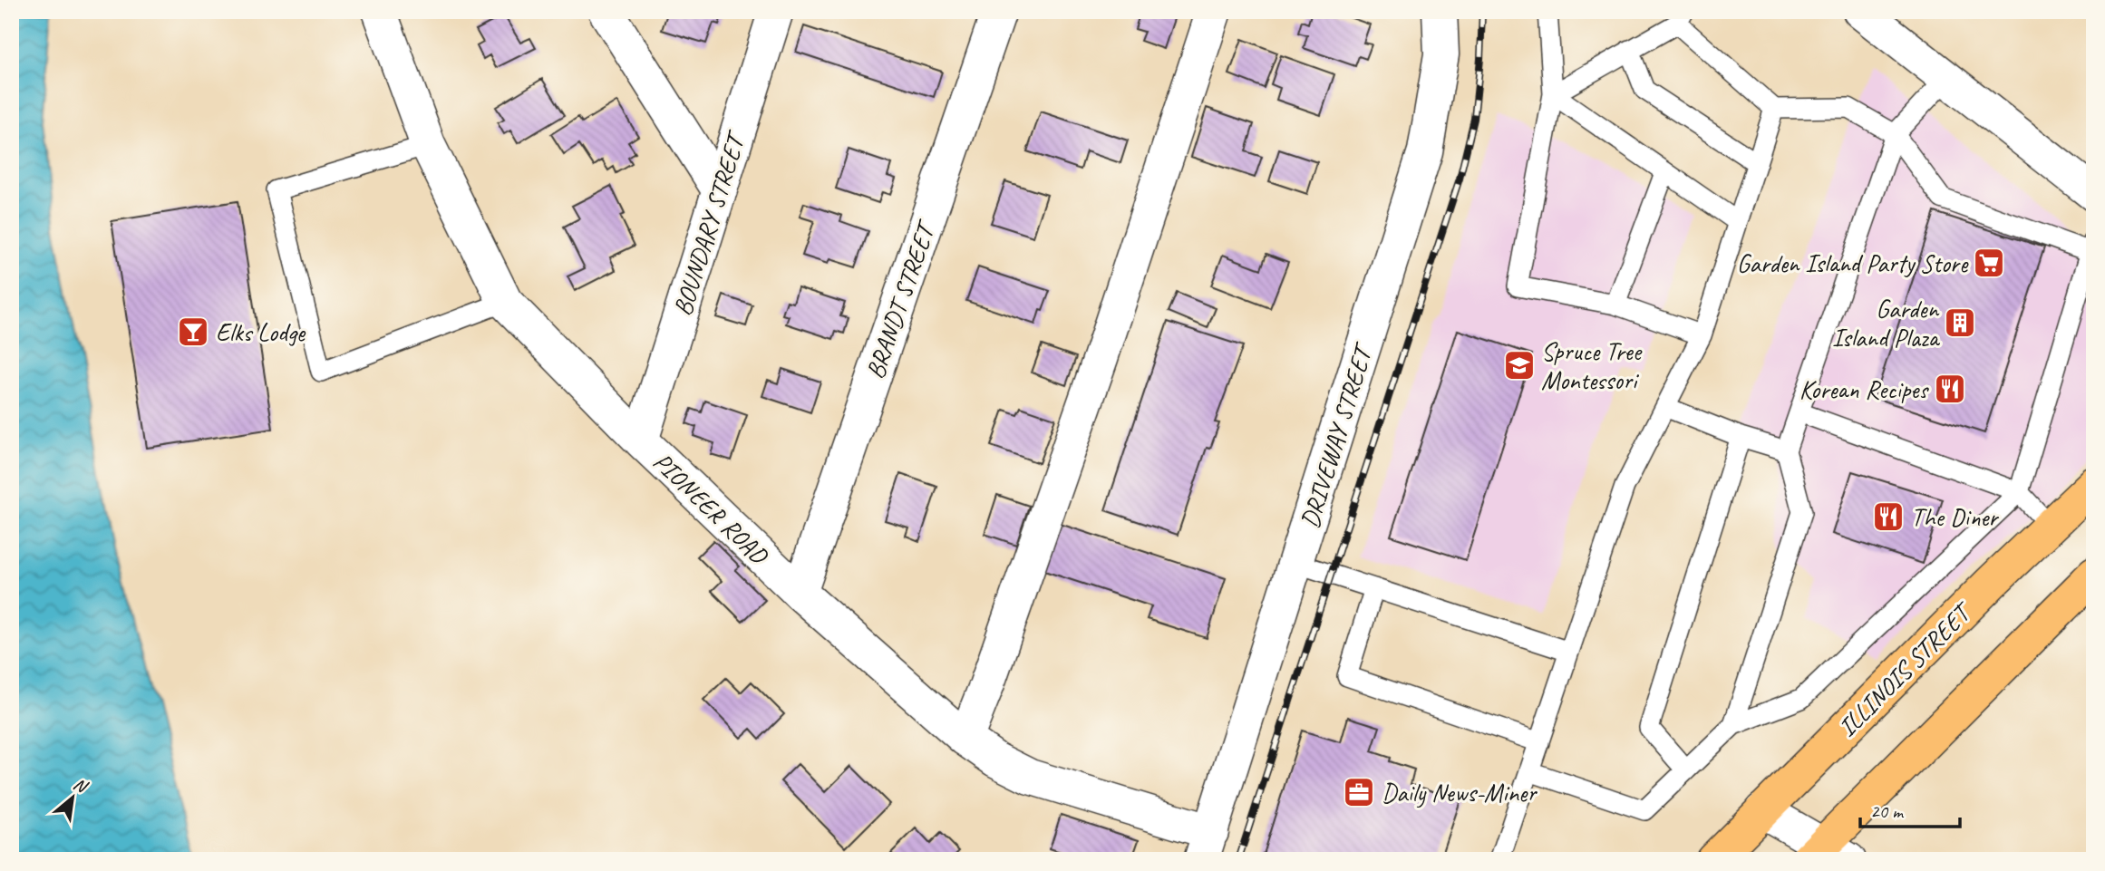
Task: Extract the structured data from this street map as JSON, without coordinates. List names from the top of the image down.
{
  "streets": {
    "main road": ["ILLINOIS STREET"],
    "street": [
      "BOUNDARY STREET",
      "BRANDT STREET",
      "DRIVEWAY STREET",
      "PIONEER ROAD"
    ]
  },
  "crossings": [
    ["BOUNDARY STREET", "PIONEER ROAD"],
    ["BRANDT STREET", "PIONEER ROAD"],
    ["DRIVEWAY STREET", "PIONEER ROAD"]
  ],
  "places": {
    "supermarket": ["Garden Island Party Store"],
    "building": ["Garden Island Plaza"],
    "bar": ["Elks Lodge"],
    "school or university": ["Spruce Tree Montessori"],
    "restaurant": ["Korean Recipes", "The Diner"],
    "office": ["Daily News-Miner"]
  },
  "scale_bar": "20 m",
  "north": "top right"
}
